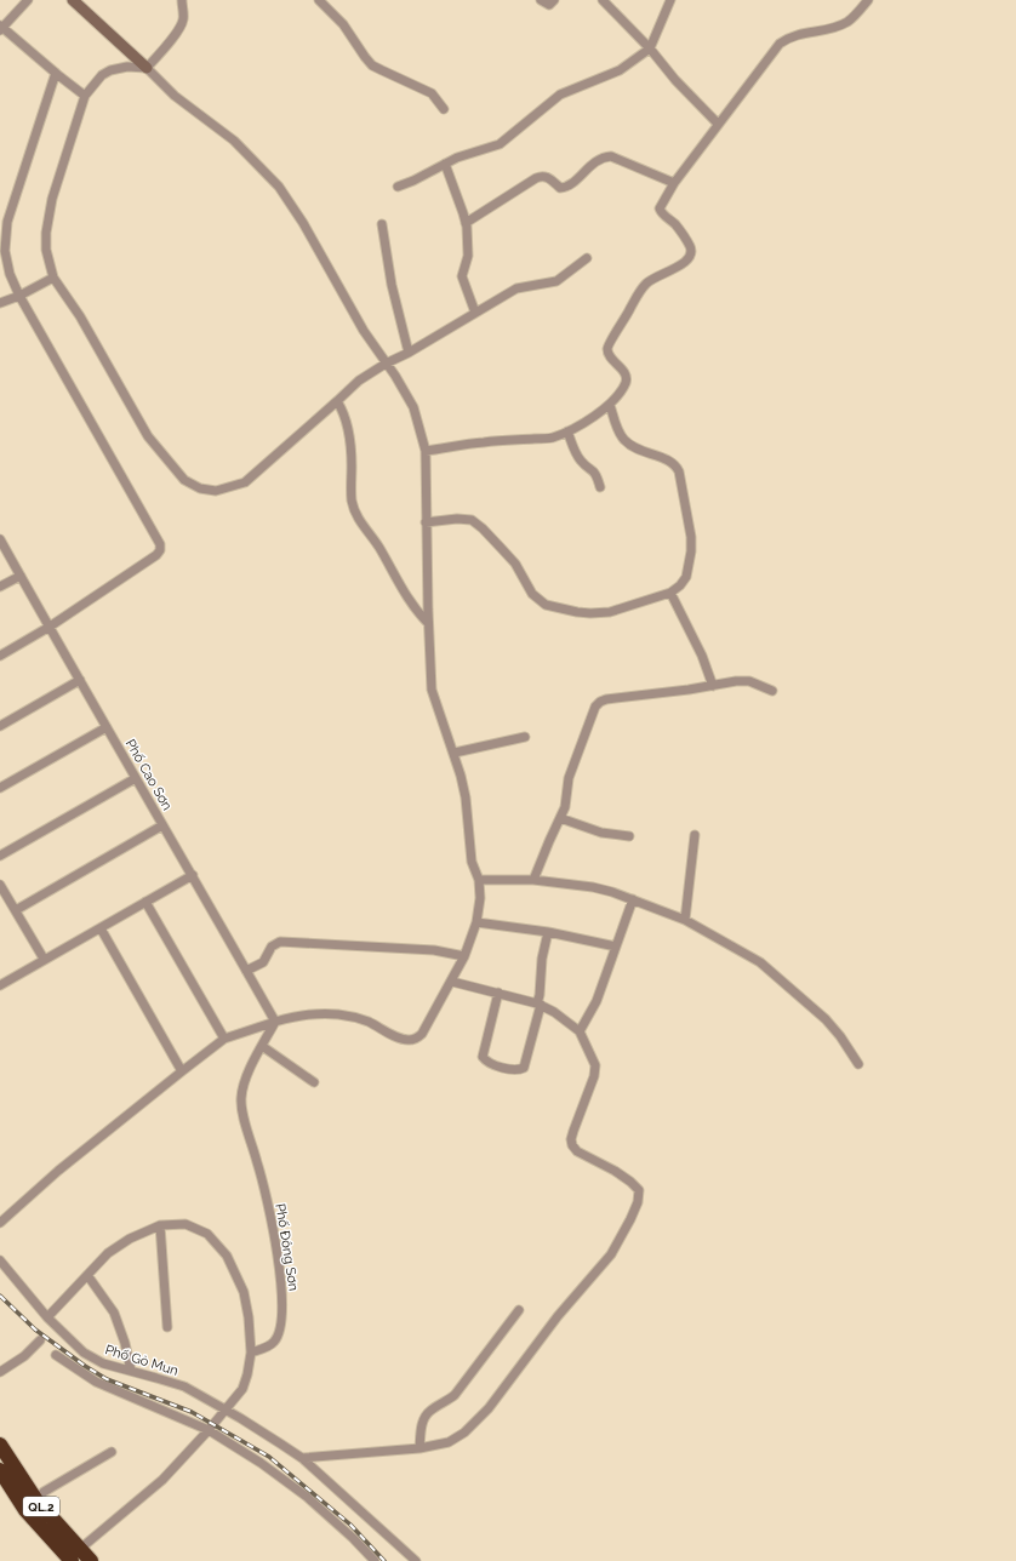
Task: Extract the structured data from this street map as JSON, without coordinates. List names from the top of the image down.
{
  "streets": {
    "highway": ["QL.2"],
    "street": ["Phố Cao Sơn", "Phố Đông Sơn", "Phố Gò Mun"]
  },
  "crossings": [
    ["Phố Cao Sơn", "Phố Đông Sơn"]
  ]
}
